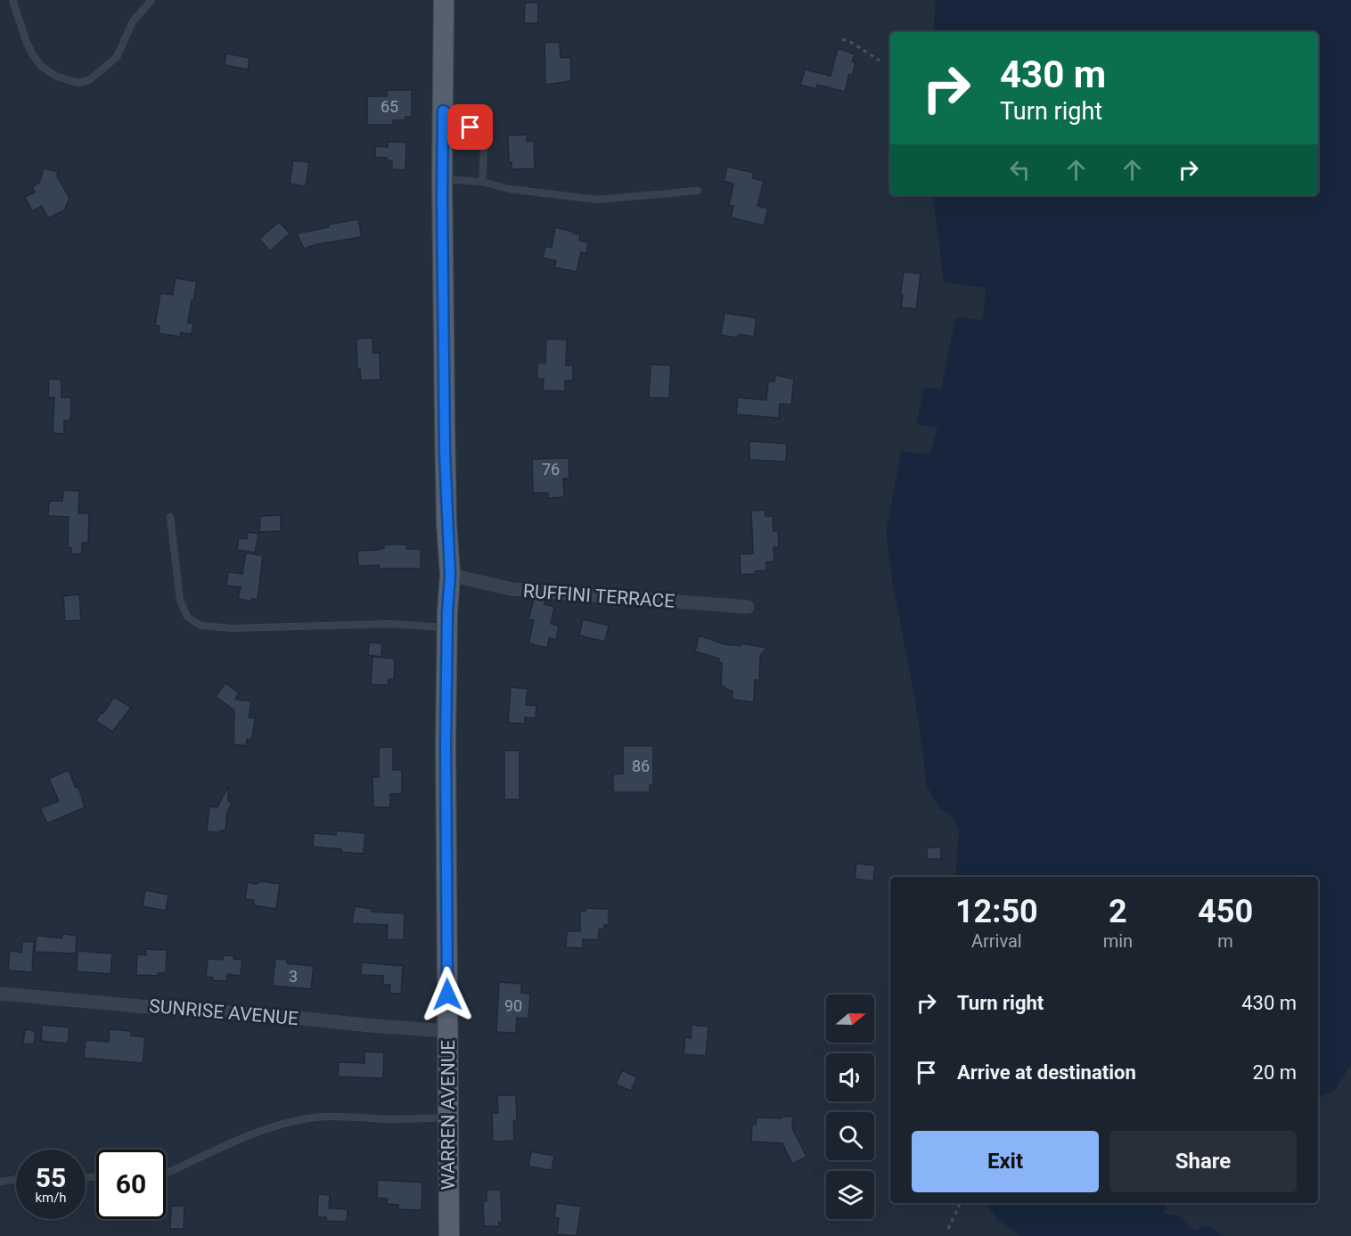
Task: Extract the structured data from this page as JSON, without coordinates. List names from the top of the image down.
{
  "streets": {
    "main road": ["WARREN AVENUE"],
    "street": ["RUFFINI TERRACE", "SUNRISE AVENUE"]
  },
  "crossings": [
    ["RUFFINI TERRACE", "WARREN AVENUE"],
    ["SUNRISE AVENUE", "WARREN AVENUE"]
  ],
  "house_numbers": [
    "65",
    "76",
    "86",
    "3",
    "90"
  ],
  "north": "right",
  "page": {
    "turn": ["430 m", "Turn right"],
    "eta": [
      "12:50",
      "Arrival",
      "2",
      "min",
      "450",
      "m"
    ],
    "list": [
      {
        "name": "Turn right",
        "value": "430 m"
      },
      {
        "name": "Arrive at destination",
        "value": "20 m"
      }
    ],
    "buttons": ["Exit", "Share"],
    "speed": "55 km/h",
    "limit": "60"
  }
}
